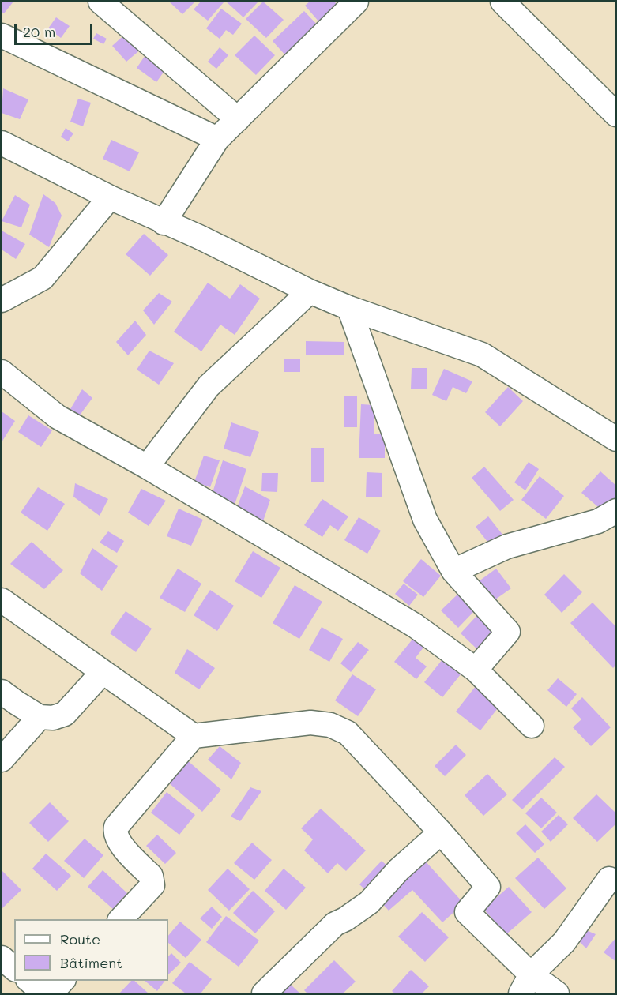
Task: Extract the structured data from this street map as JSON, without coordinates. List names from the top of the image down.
{
  "legend": ["Route", "Bâtiment"],
  "scale_bar": "20 m"
}
